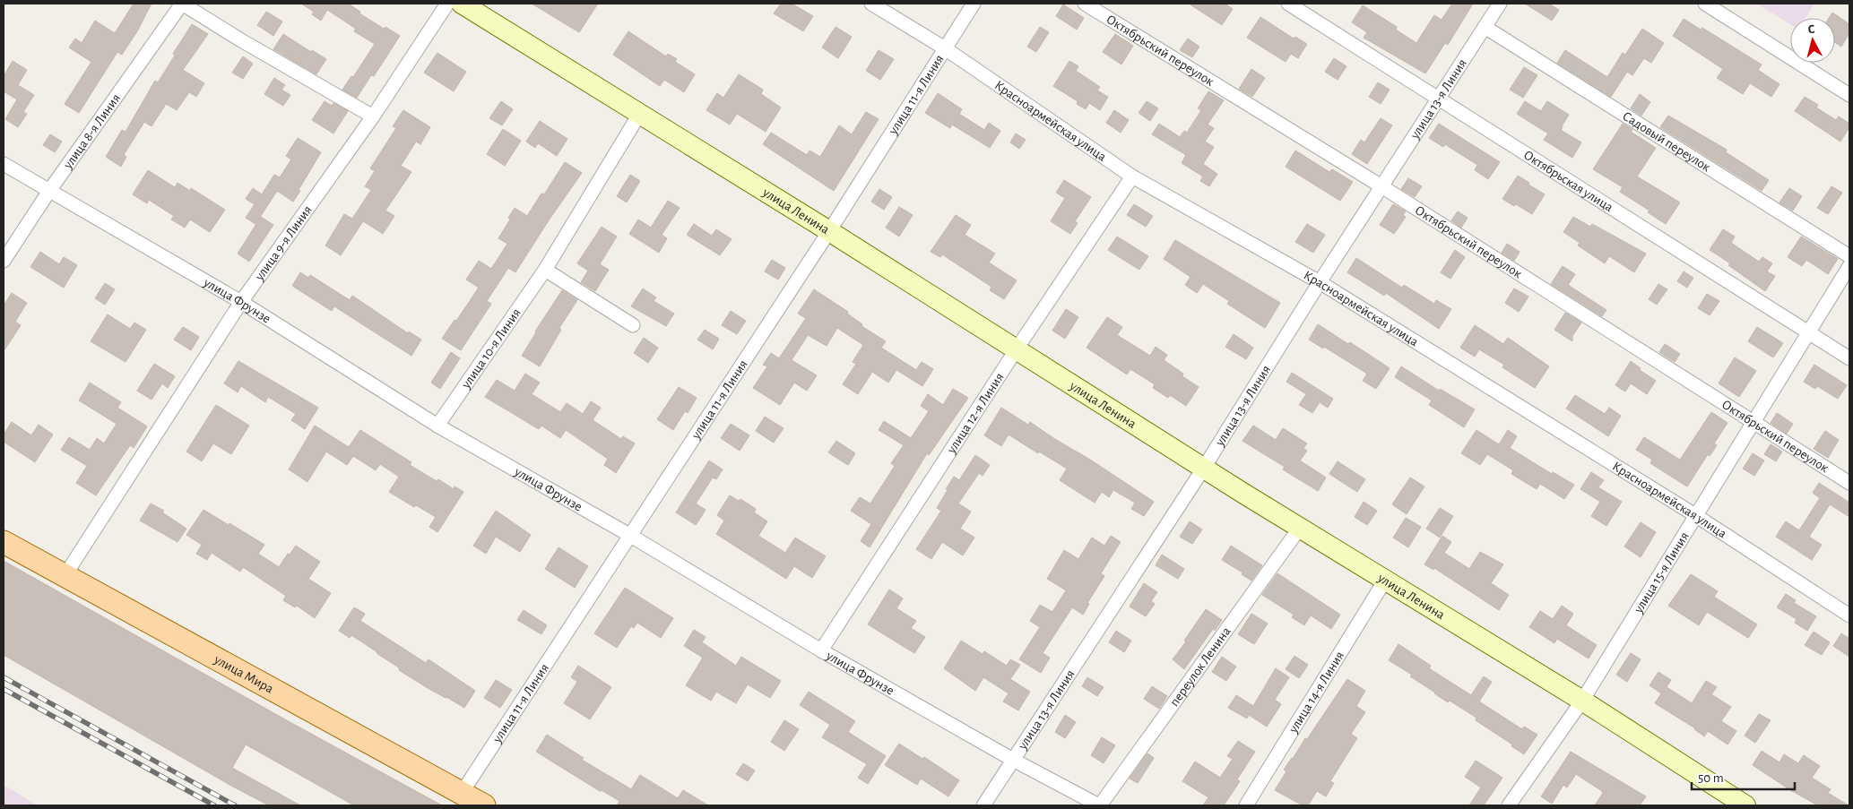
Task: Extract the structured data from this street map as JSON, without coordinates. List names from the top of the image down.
{
  "streets": {
    "main road": ["улица Ленина", "улица Мира"],
    "street": [
      "Октябрьский переулок",
      "улица 11-я Линия",
      "улица 13-я Линия",
      "Красноармейская улица",
      "улица 8-я Линия",
      "Садовый переулок",
      "Октябрьская улица",
      "улица 9-я Линия",
      "улица Фрунзе",
      "улица 10-я Линия",
      "улица 12-я Линия",
      "улица 15-я Линия",
      "переулок Ленина",
      "улица 14-я Линия"
    ]
  },
  "crossings": [
    ["Октябрьский переулок", "улица 13-я Линия"],
    ["Октябрьский переулок", "улица 15-я Линия"],
    ["улица 11-я Линия", "Красноармейская улица"],
    ["улица 11-я Линия", "улица Ленина"],
    ["улица 11-я Линия", "улица Фрунзе"],
    ["улица 11-я Линия", "улица Мира"],
    ["улица 13-я Линия", "Красноармейская улица"],
    ["улица 13-я Линия", "Садовый переулок"],
    ["улица 13-я Линия", "Октябрьская улица"],
    ["улица 13-я Линия", "улица Ленина"],
    ["улица 13-я Линия", "улица Фрунзе"],
    ["Красноармейская улица", "улица 12-я Линия"],
    ["Красноармейская улица", "улица 15-я Линия"],
    ["улица 8-я Линия", "улица 9-я Линия"],
    ["улица 8-я Линия", "улица Фрунзе"],
    ["Октябрьская улица", "улица 15-я Линия"],
    ["улица Ленина", "улица 10-я Линия"],
    ["улица Ленина", "улица 12-я Линия"],
    ["улица Ленина", "улица 15-я Линия"],
    ["улица Ленина", "переулок Ленина"],
    ["улица Ленина", "улица 14-я Линия"],
    ["улица 9-я Линия", "улица Фрунзе"],
    ["улица 9-я Линия", "улица Мира"],
    ["улица Фрунзе", "улица 10-я Линия"],
    ["улица Фрунзе", "улица 12-я Линия"],
    ["улица Фрунзе", "переулок Ленина"]
  ],
  "scale_bar": "50 m",
  "north": "top"
}
